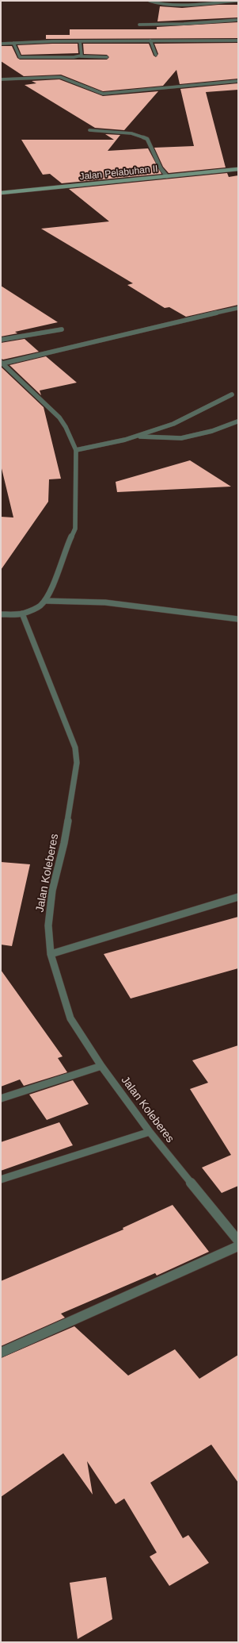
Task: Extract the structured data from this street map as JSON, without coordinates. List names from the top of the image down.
{
  "streets": {
    "main road": ["Jalan Pelabuhan II"],
    "street": ["Jalan Koleberes"]
  }
}
